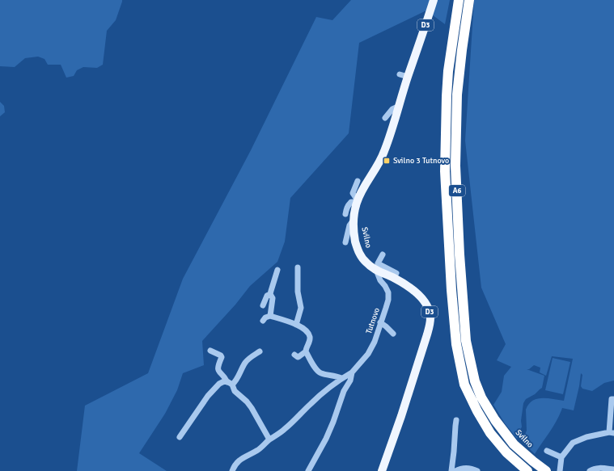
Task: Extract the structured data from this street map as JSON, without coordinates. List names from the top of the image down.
{
  "streets": {
    "highway": ["A6", "Svilno"],
    "main road": ["D3"],
    "street": ["Tutnovo"]
  },
  "crossings": [
    ["Svilno", "Tutnovo"]
  ],
  "places": {
    "transit": ["Svilno 3 Tutnovo"]
  }
}
